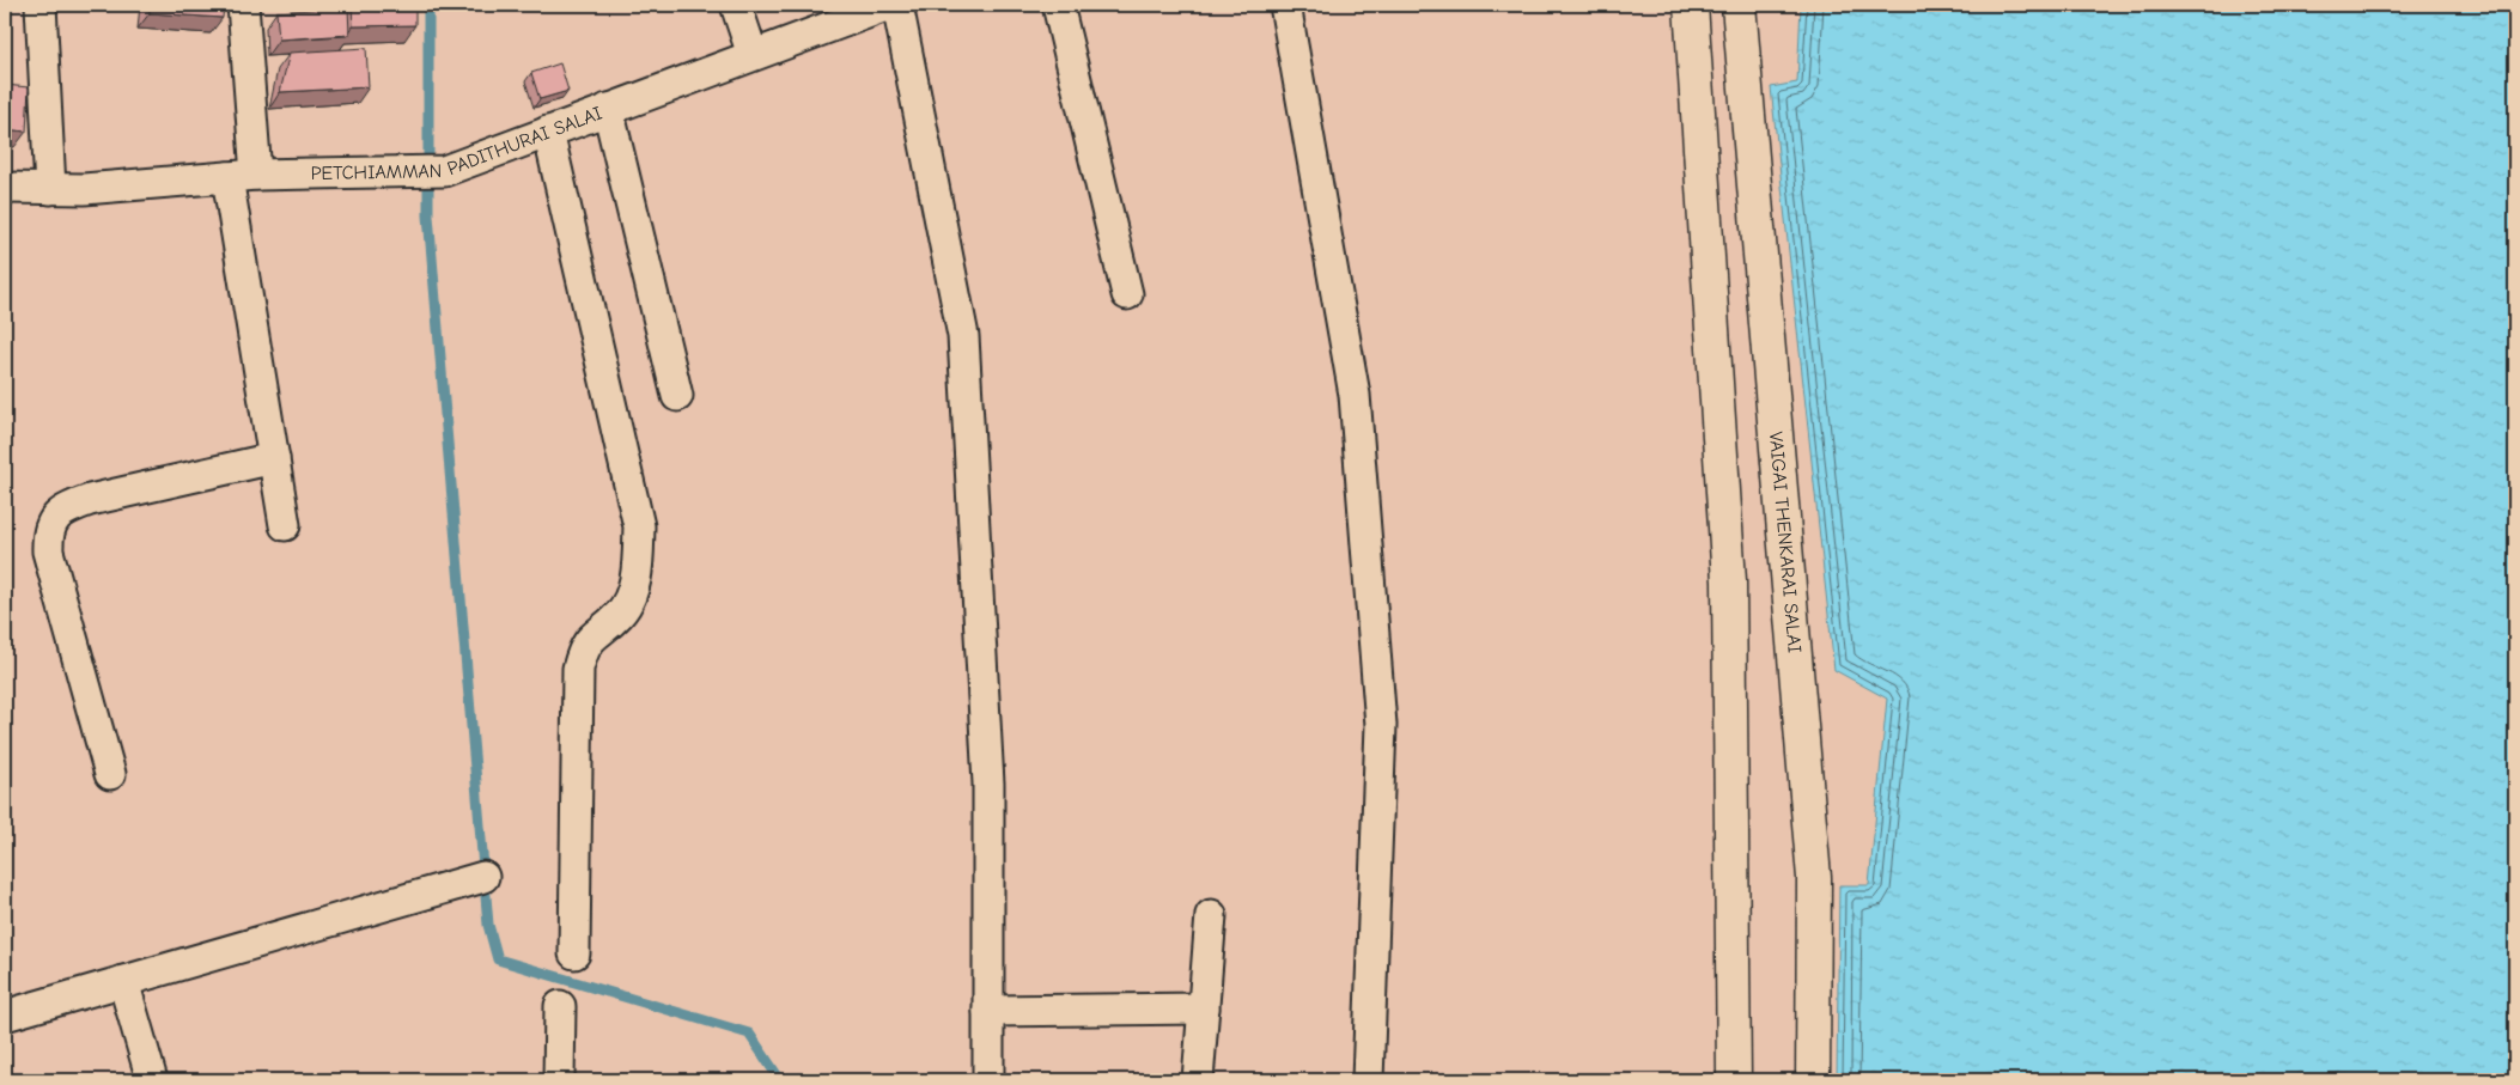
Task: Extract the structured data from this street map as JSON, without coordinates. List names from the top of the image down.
{
  "streets": {
    "street": ["PETCHIAMMAN PADITHURAI SALAI", "VAIGAI THENKARAI SALAI"]
  }
}
